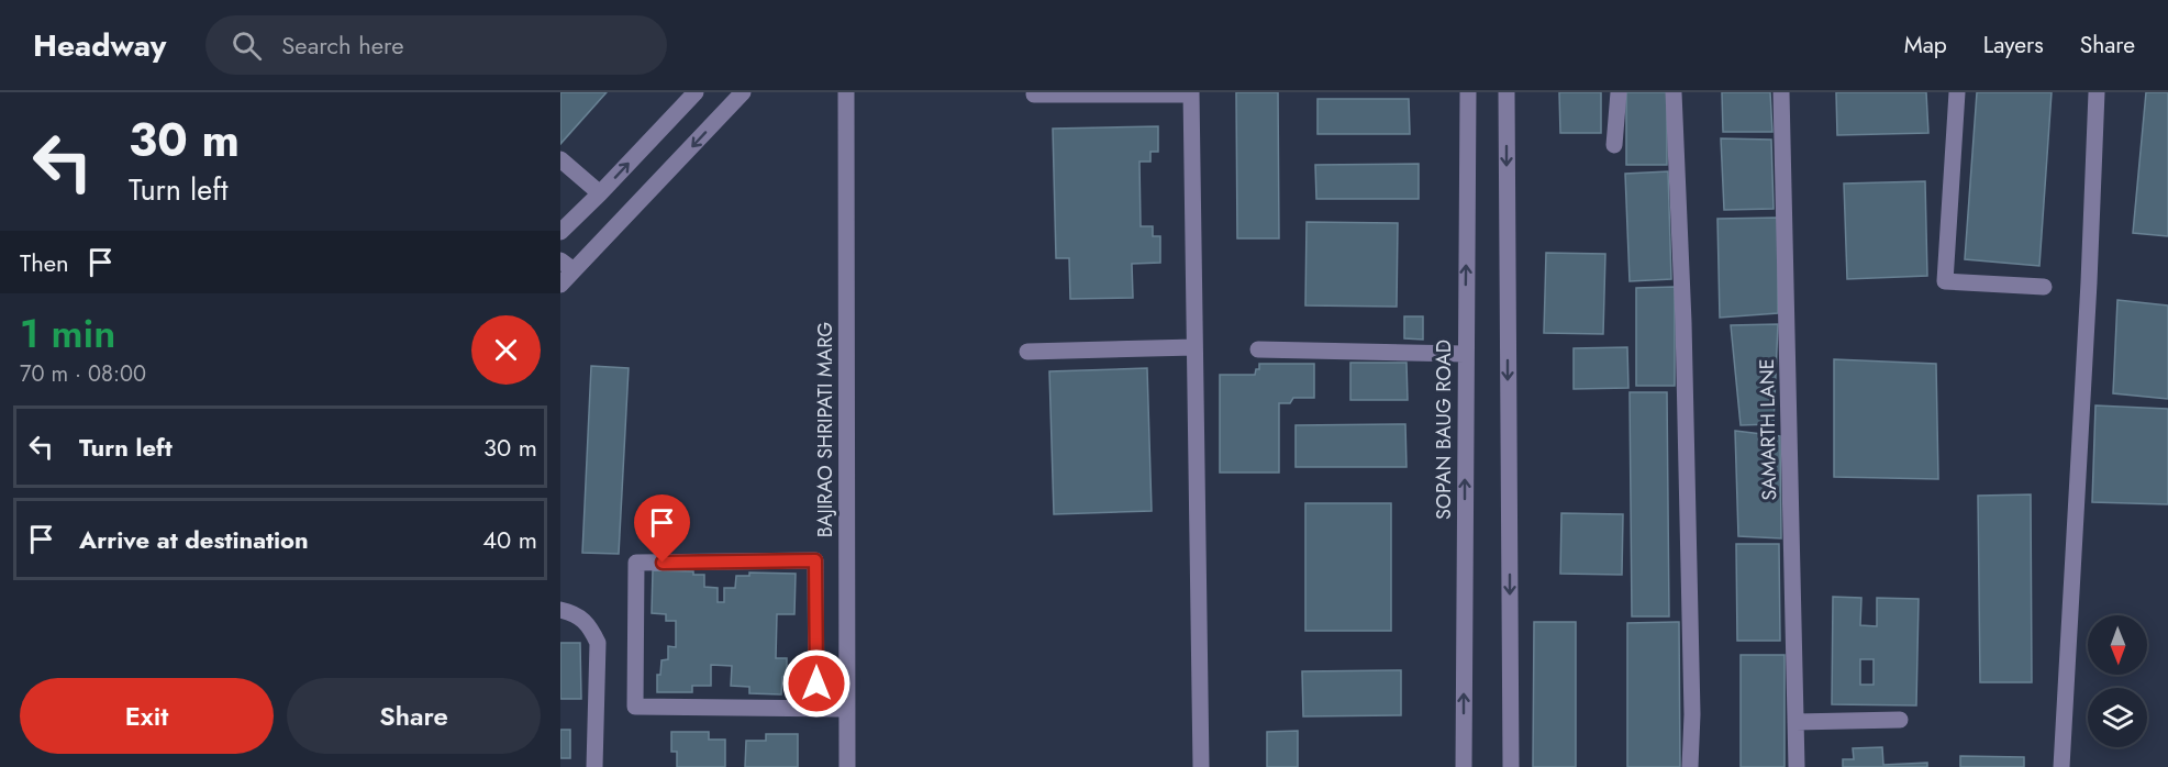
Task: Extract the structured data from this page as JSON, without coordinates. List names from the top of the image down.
{
  "streets": {
    "street": ["BAJIRAO SHRIPATI MARG", "SOPAN BAUG ROAD", "SAMARTH LANE"]
  },
  "north": "bottom",
  "page": {
    "header": "Headway",
    "search": "Search here",
    "nav": ["Map", "Layers", "Share"],
    "turn": ["30 m", "Turn left"],
    "then": "Then",
    "heading": ["1 min", "70 m · 08:00"],
    "list": [
      {
        "name": "Turn left",
        "value": "30 m"
      },
      {
        "name": "Arrive at destination",
        "value": "40 m"
      }
    ],
    "buttons": ["Exit", "Share"]
  }
}
